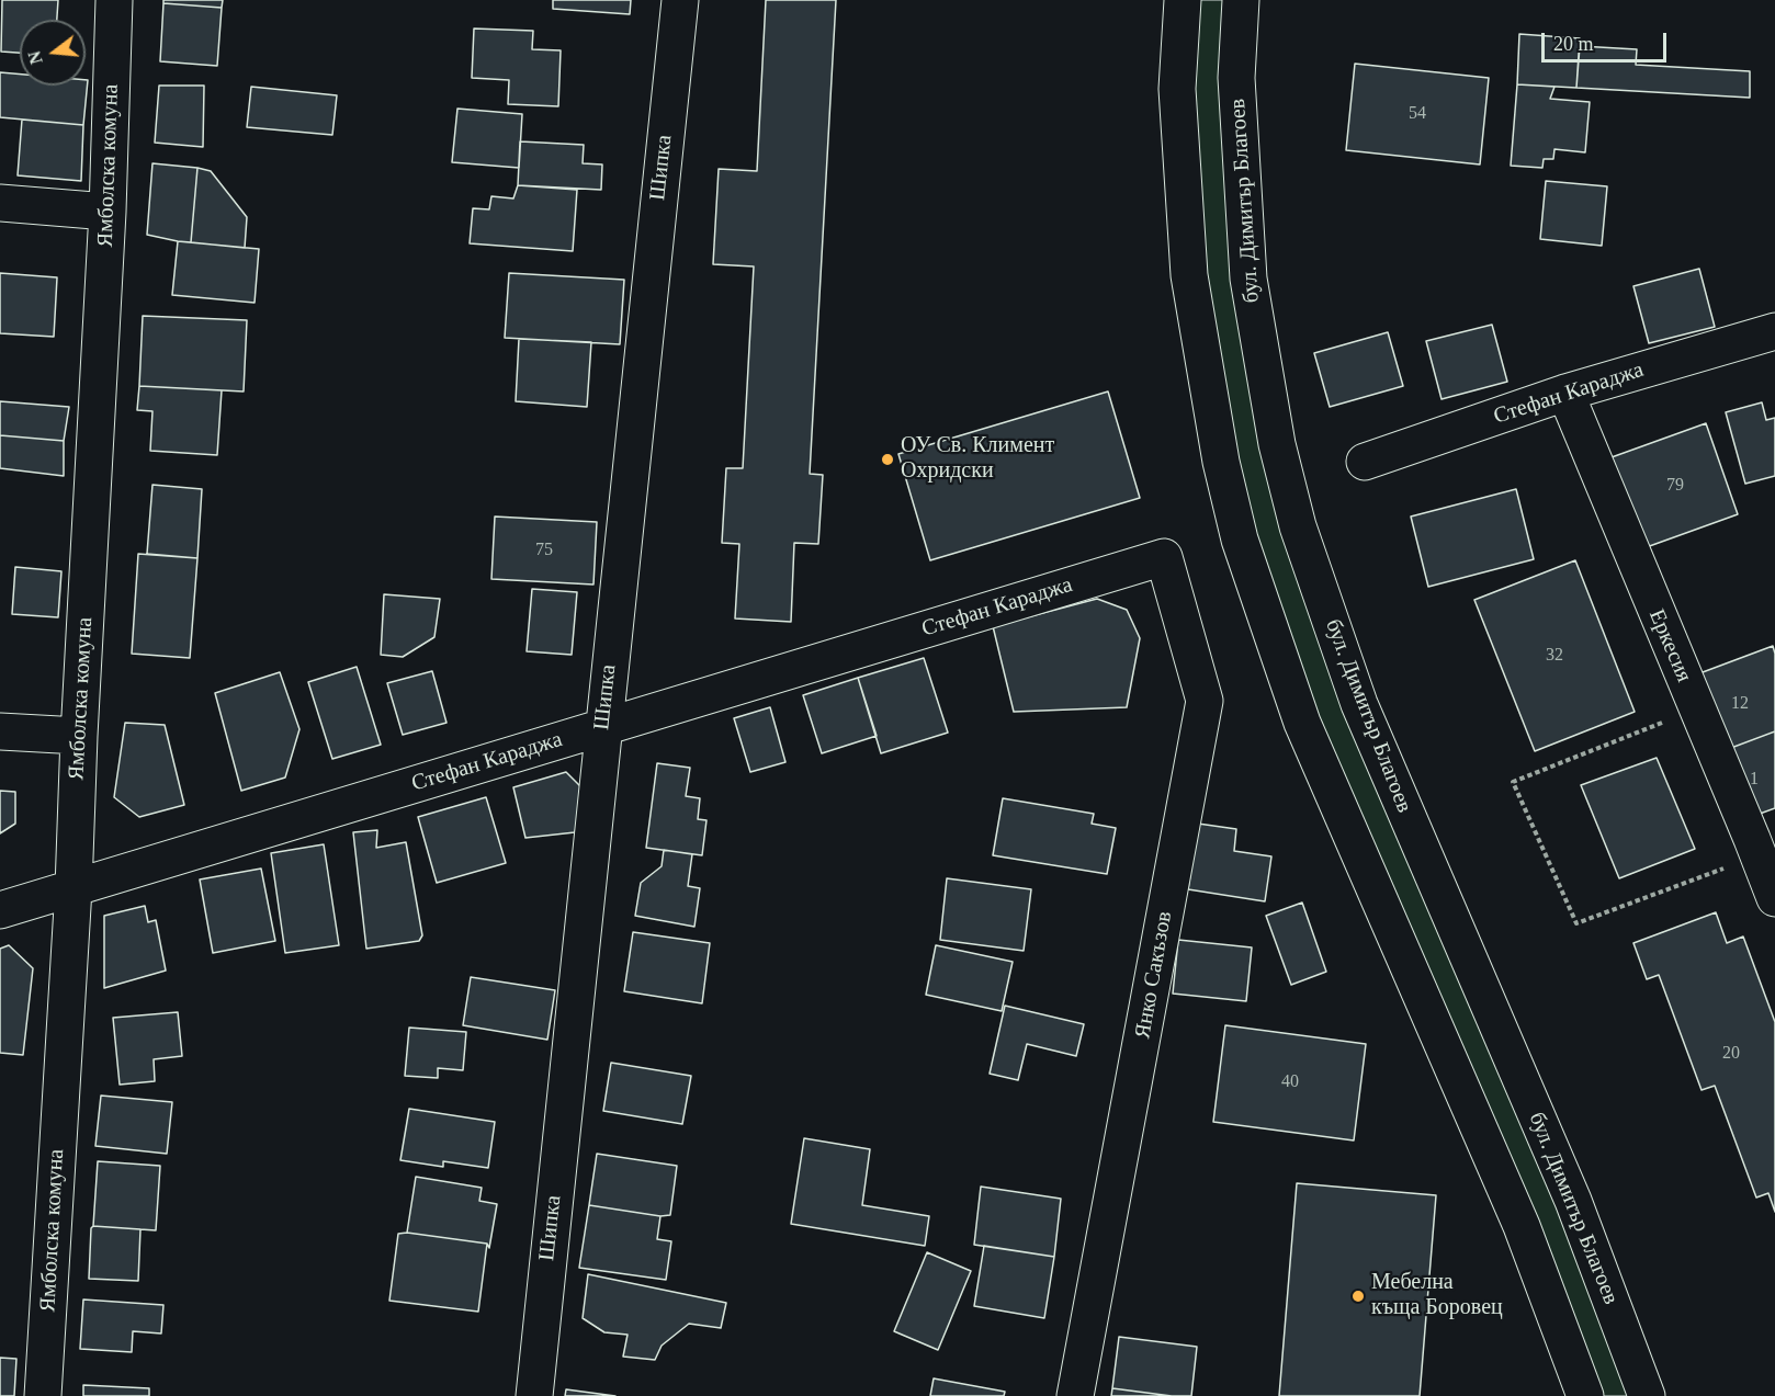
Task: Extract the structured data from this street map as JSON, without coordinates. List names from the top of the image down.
{
  "streets": {
    "street": [
      "Ямболска комуна",
      "Шипка",
      "бул. Димитър Благоев",
      "Стефан Караджа",
      "Еркесия",
      "Янко Сакъзов"
    ]
  },
  "crossings": [
    ["Ямболска комуна", "Стефан Караджа"],
    ["Шипка", "Стефан Караджа"],
    ["Стефан Караджа", "Еркесия"],
    ["Стефан Караджа", "Янко Сакъзов"]
  ],
  "places": ["ОУ Св. Климент Охридски", "Мебелна къща Боровец"],
  "house_numbers": [
    "54",
    "79",
    "75",
    "32",
    "12",
    "1",
    "20",
    "40"
  ],
  "scale_bar": "20 m",
  "north": "left"
}
